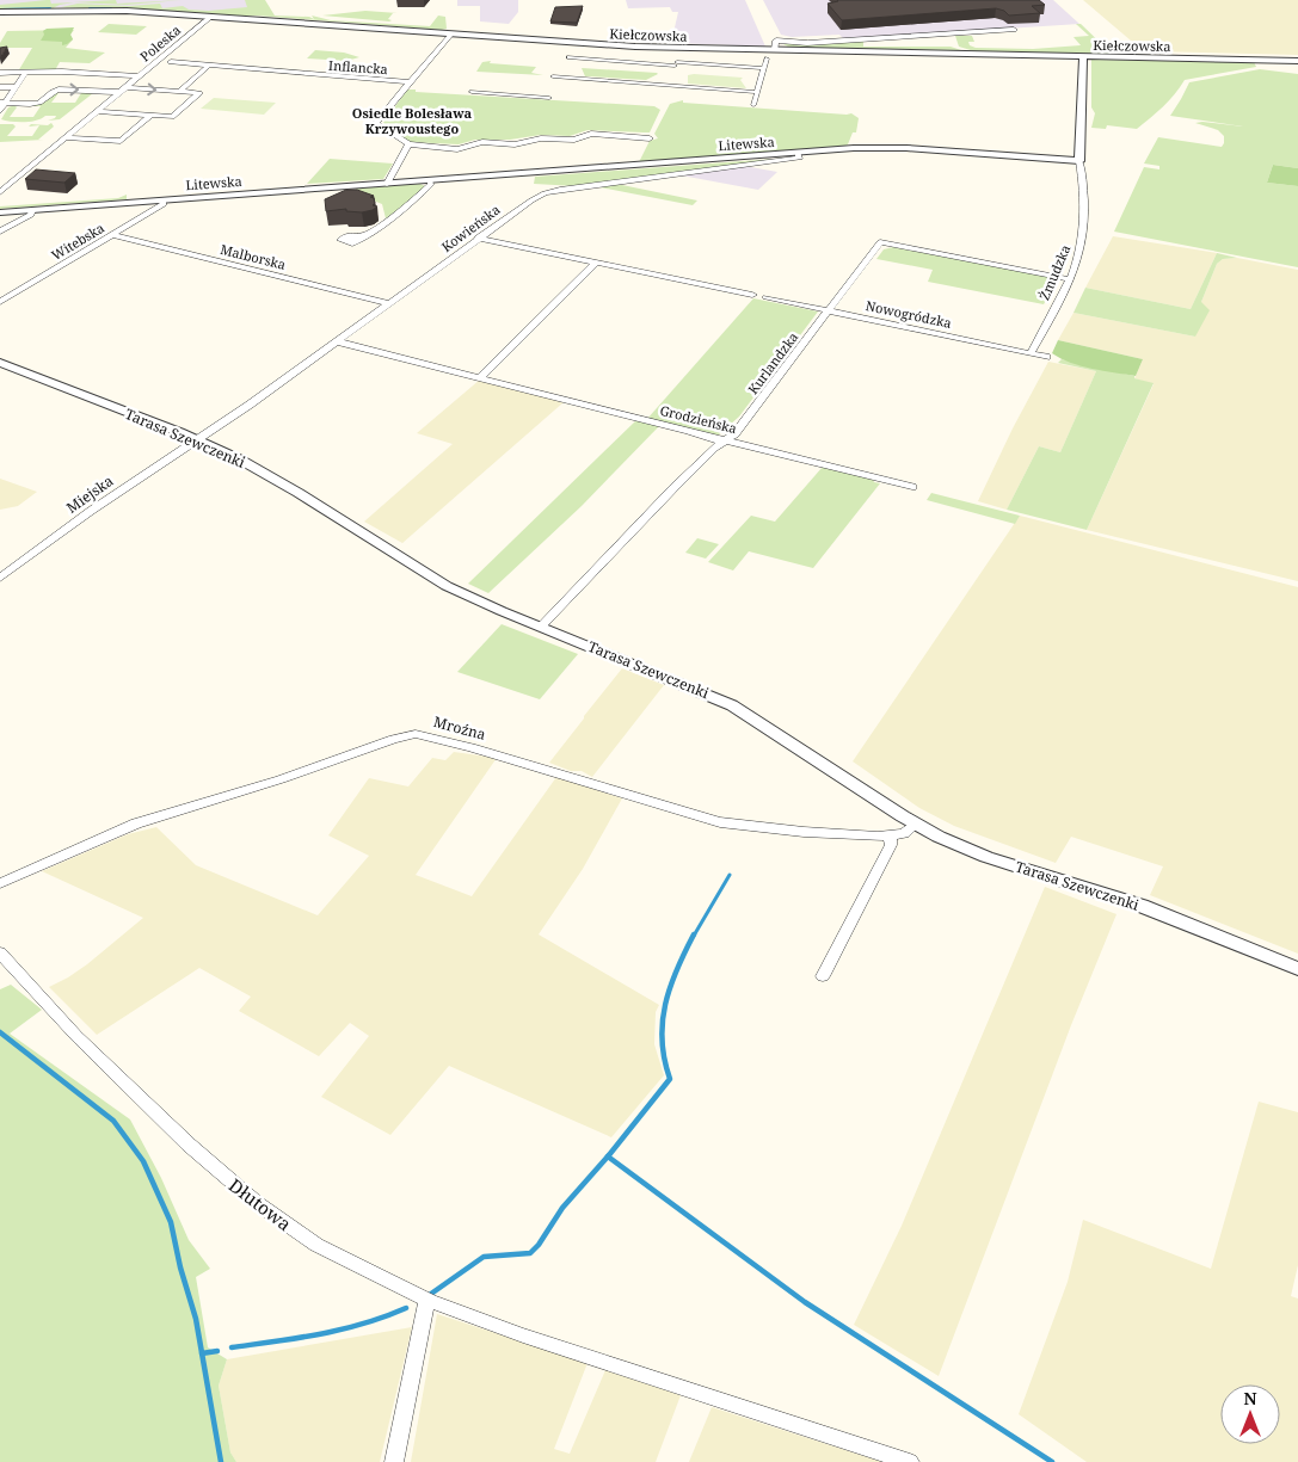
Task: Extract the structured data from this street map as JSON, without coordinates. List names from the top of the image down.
{
  "streets": {
    "street": [
      "Kiełczowska",
      "Poleska",
      "Inflancka",
      "Litewska",
      "Kowieńska",
      "Witebska",
      "Malborska",
      "Żmudzka",
      "Nowogródzka",
      "Kurlandzka",
      "Grodzieńska",
      "Tarasa Szewczenki",
      "Miejska",
      "Mroźna",
      "Dłutowa"
    ]
  },
  "crossings": [
    ["Kiełczowska", "Poleska"],
    ["Kiełczowska", "Inflancka"],
    ["Kiełczowska", "Żmudzka"],
    ["Poleska", "Inflancka"],
    ["Litewska", "Kowieńska"],
    ["Litewska", "Witebska"],
    ["Litewska", "Żmudzka"],
    ["Kowieńska", "Malborska"],
    ["Kowieńska", "Grodzieńska"],
    ["Kowieńska", "Tarasa Szewczenki"],
    ["Kowieńska", "Miejska"],
    ["Witebska", "Malborska"],
    ["Żmudzka", "Nowogródzka"],
    ["Żmudzka", "Kurlandzka"],
    ["Nowogródzka", "Kurlandzka"],
    ["Kurlandzka", "Grodzieńska"],
    ["Kurlandzka", "Tarasa Szewczenki"],
    ["Tarasa Szewczenki", "Miejska"]
  ],
  "districts": ["Osiedle Bolesława Krzywoustego"],
  "north": "top"
}
